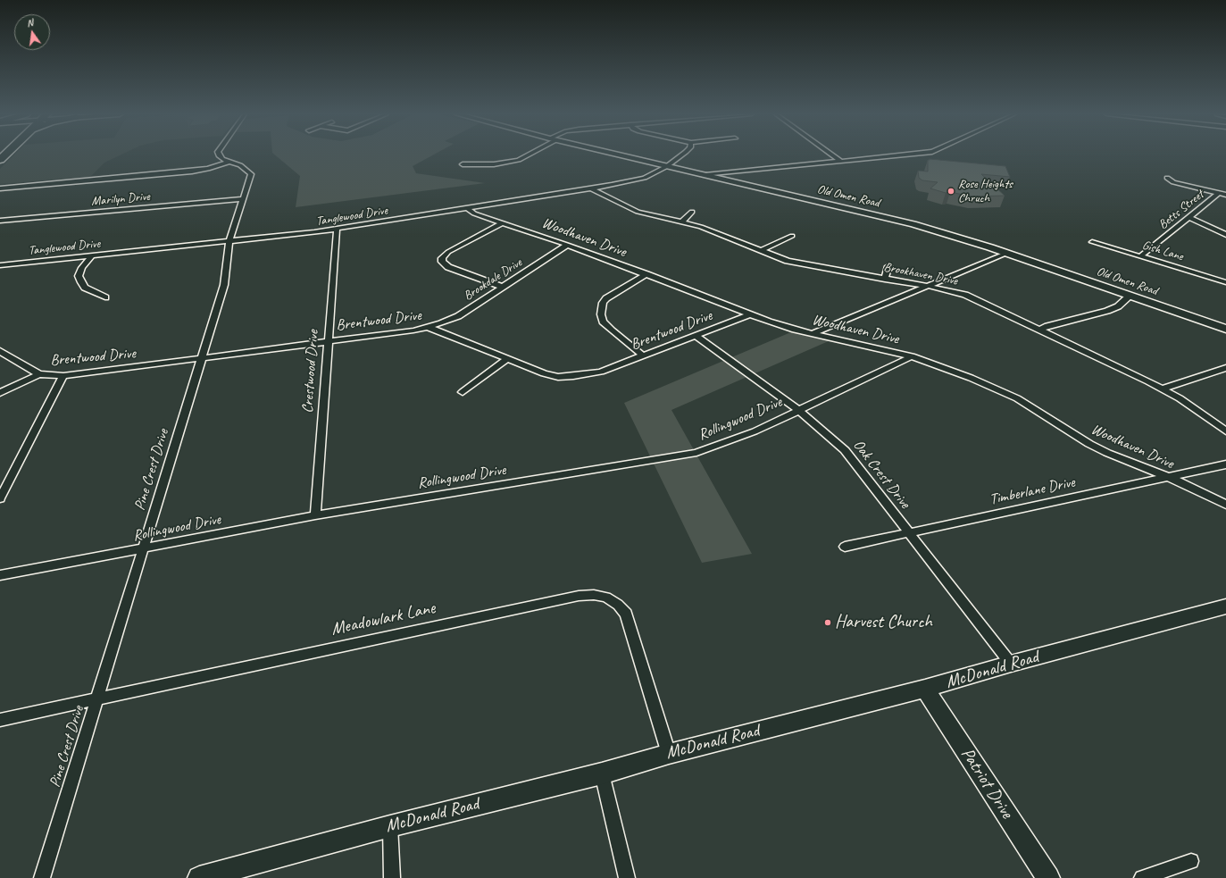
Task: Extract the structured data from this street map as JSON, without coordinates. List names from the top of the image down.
{
  "streets": {
    "street": [
      "Old Omen Road",
      "Marilyn Drive",
      "Betts Street",
      "Tanglewood Drive",
      "Woodhaven Drive",
      "Gish Lane",
      "Brookhaven Drive",
      "Brookdale Drive",
      "Brentwood Drive",
      "Crestwood Drive",
      "Rollingwood Drive",
      "Pine Crest Drive",
      "Oak Crest Drive",
      "Timberlane Drive",
      "Meadowlark Lane",
      "McDonald Road",
      "Patriot Drive"
    ]
  },
  "crossings": [
    ["Old Omen Road", "Tanglewood Drive"],
    ["Marilyn Drive", "Pine Crest Drive"],
    ["Betts Street", "Gish Lane"],
    ["Tanglewood Drive", "Woodhaven Drive"],
    ["Tanglewood Drive", "Brookhaven Drive"],
    ["Tanglewood Drive", "Crestwood Drive"],
    ["Tanglewood Drive", "Pine Crest Drive"],
    ["Woodhaven Drive", "Brookdale Drive"],
    ["Woodhaven Drive", "Brentwood Drive"],
    ["Woodhaven Drive", "Rollingwood Drive"],
    ["Woodhaven Drive", "Timberlane Drive"],
    ["Brookdale Drive", "Brentwood Drive"],
    ["Brentwood Drive", "Crestwood Drive"],
    ["Brentwood Drive", "Pine Crest Drive"],
    ["Brentwood Drive", "Oak Crest Drive"],
    ["Crestwood Drive", "Rollingwood Drive"],
    ["Rollingwood Drive", "Pine Crest Drive"],
    ["Rollingwood Drive", "Oak Crest Drive"],
    ["Pine Crest Drive", "Meadowlark Lane"],
    ["Oak Crest Drive", "Timberlane Drive"],
    ["Oak Crest Drive", "McDonald Road"],
    ["Meadowlark Lane", "McDonald Road"],
    ["McDonald Road", "Patriot Drive"]
  ],
  "places": ["Rose Heights Chruch", "Harvest Church"],
  "north": "top"
}
